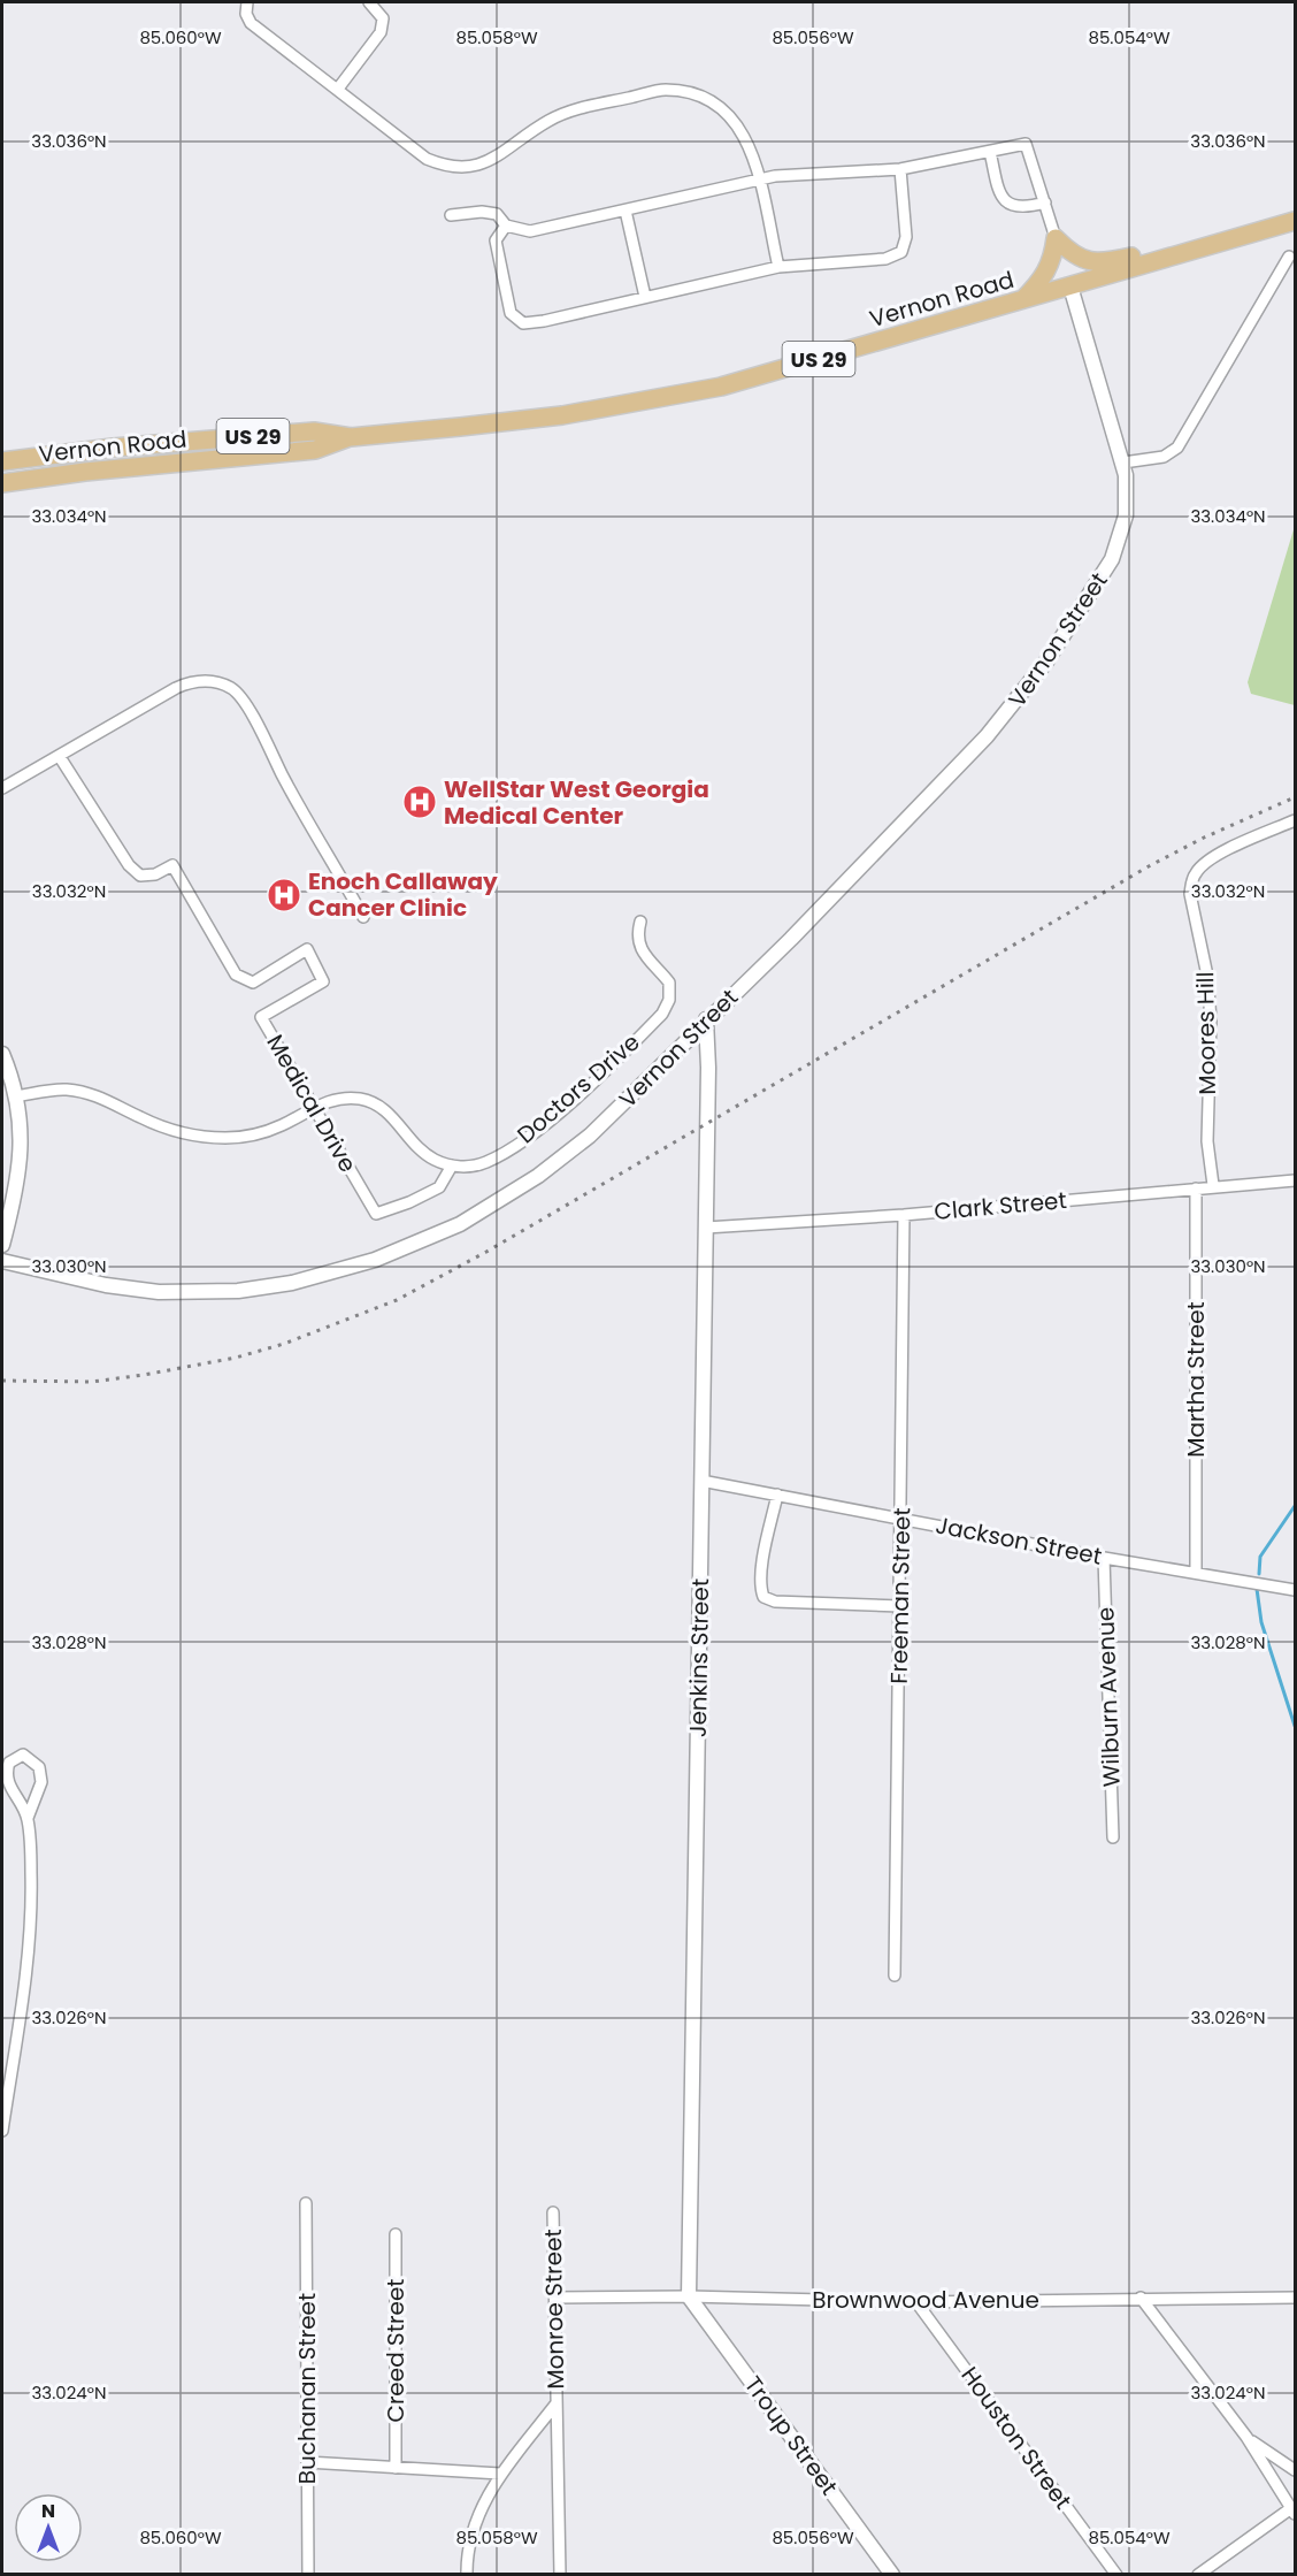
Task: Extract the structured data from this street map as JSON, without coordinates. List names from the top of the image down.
{
  "streets": {
    "main road": ["Vernon Road", "US 29"],
    "street": [
      "Vernon Street",
      "Moores Hill",
      "Doctors Drive",
      "Medical Drive",
      "Clark Street",
      "Martha Street",
      "Jackson Street",
      "Freeman Street",
      "Jenkins Street",
      "Wilburn Avenue",
      "Brownwood Avenue",
      "Monroe Street",
      "Creed Street",
      "Buchanan Street",
      "Troup Street",
      "Houston Street"
    ]
  },
  "crossings": [
    ["Vernon Road", "Vernon Street"],
    ["Vernon Street", "Jenkins Street"],
    ["Moores Hill", "Clark Street"],
    ["Doctors Drive", "Medical Drive"],
    ["Clark Street", "Martha Street"],
    ["Clark Street", "Freeman Street"],
    ["Clark Street", "Jenkins Street"],
    ["Martha Street", "Jackson Street"],
    ["Jackson Street", "Freeman Street"],
    ["Jackson Street", "Jenkins Street"],
    ["Jackson Street", "Wilburn Avenue"],
    ["Jenkins Street", "Brownwood Avenue"],
    ["Jenkins Street", "Troup Street"],
    ["Brownwood Avenue", "Monroe Street"],
    ["Brownwood Avenue", "Troup Street"],
    ["Brownwood Avenue", "Houston Street"]
  ],
  "places": {
    "hospital": ["WellStar West Georgia Medical Center", "Enoch Callaway Cancer Clinic"]
  },
  "north": "top",
  "coordinates": [
    "85.060°W",
    "85.058°W",
    "85.056°W",
    "85.054°W",
    "33.036°N",
    "33.034°N",
    "33.032°N",
    "33.030°N",
    "33.028°N",
    "33.026°N",
    "33.024°N"
  ]
}
